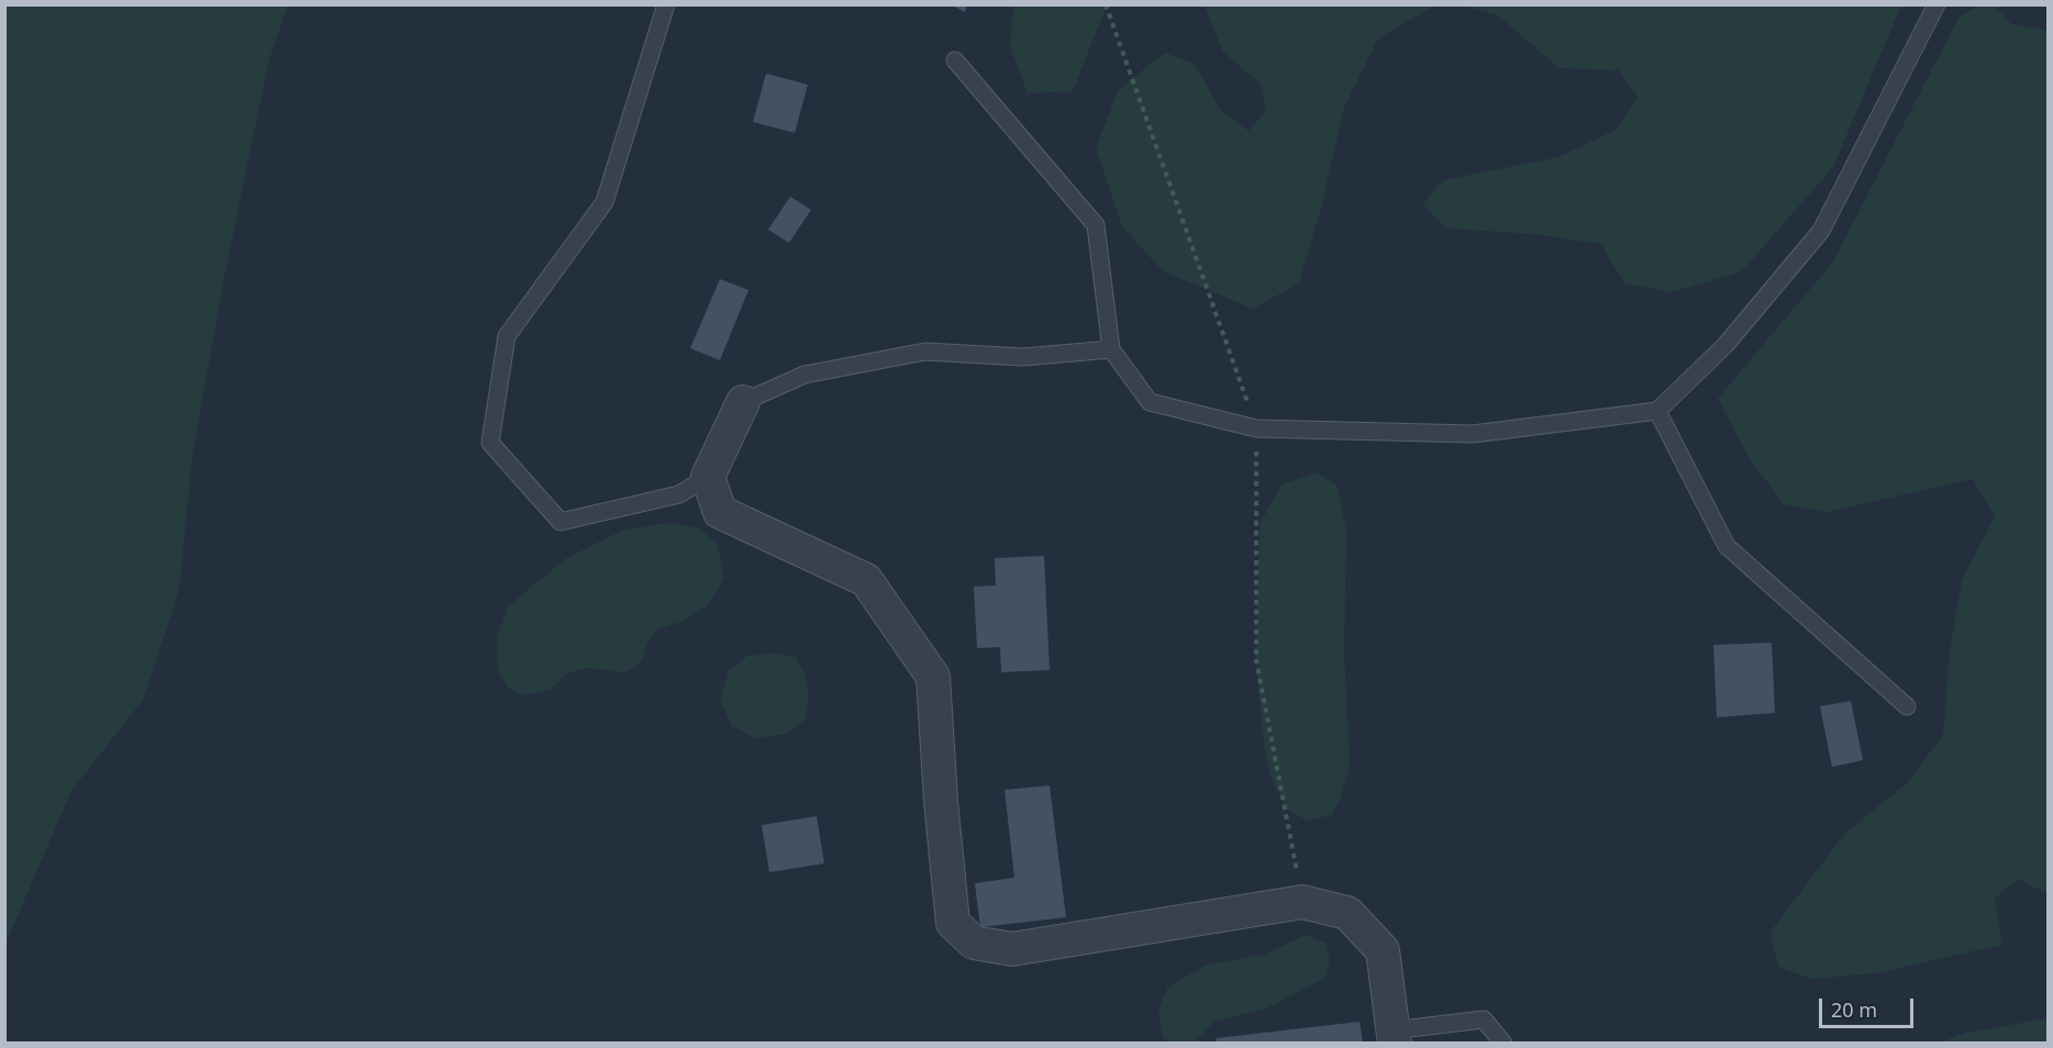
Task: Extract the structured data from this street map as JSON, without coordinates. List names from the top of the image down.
{
  "scale_bar": "20 m"
}
